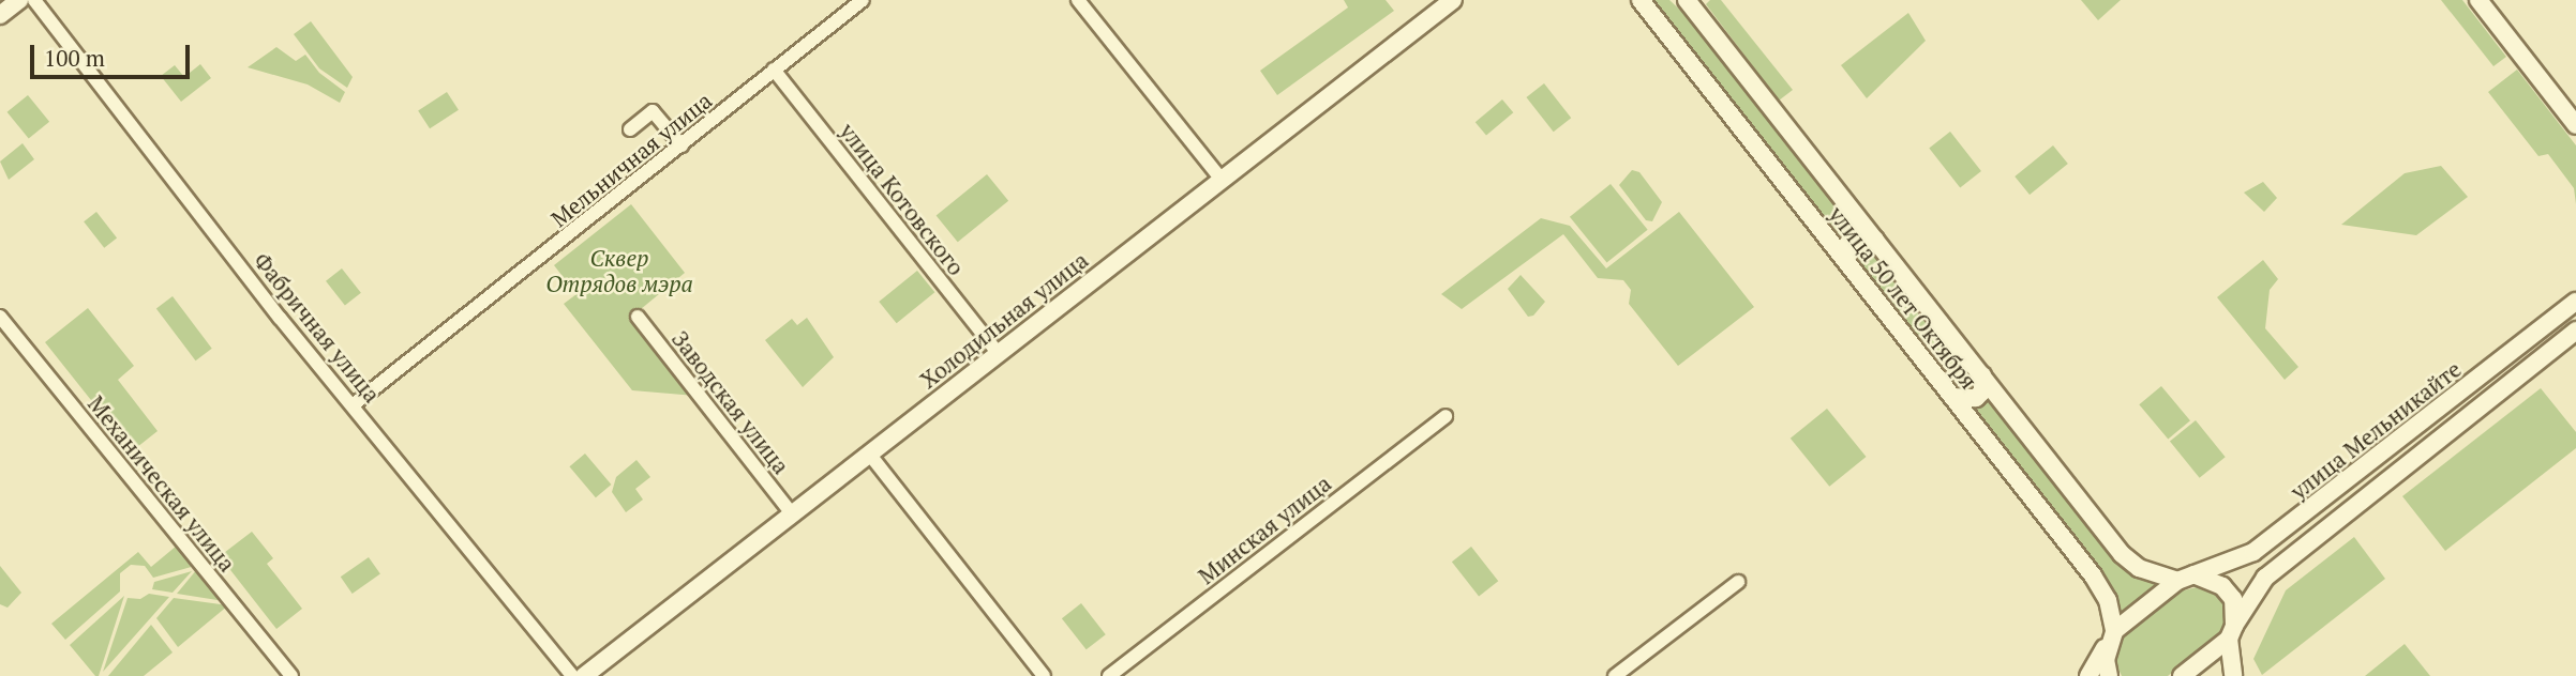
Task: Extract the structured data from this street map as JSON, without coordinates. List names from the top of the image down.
{
  "streets": {
    "main road": ["улица 50 лет Октября", "Холодильная улица", "улица Мельникайте"],
    "street": [
      "Мельничная улица",
      "улица Котовского",
      "Фабричная улица",
      "Заводская улица",
      "Механическая улица",
      "Минская улица"
    ]
  },
  "crossings": [
    ["Мельничная улица", "улица Котовского"],
    ["Мельничная улица", "Фабричная улица"],
    ["улица Котовского", "Холодильная улица"],
    ["улица 50 лет Октября", "улица Мельникайте"],
    ["Холодильная улица", "Заводская улица"]
  ],
  "parks": ["Сквер Отрядов мэра"],
  "scale_bar": "100 m"
}
